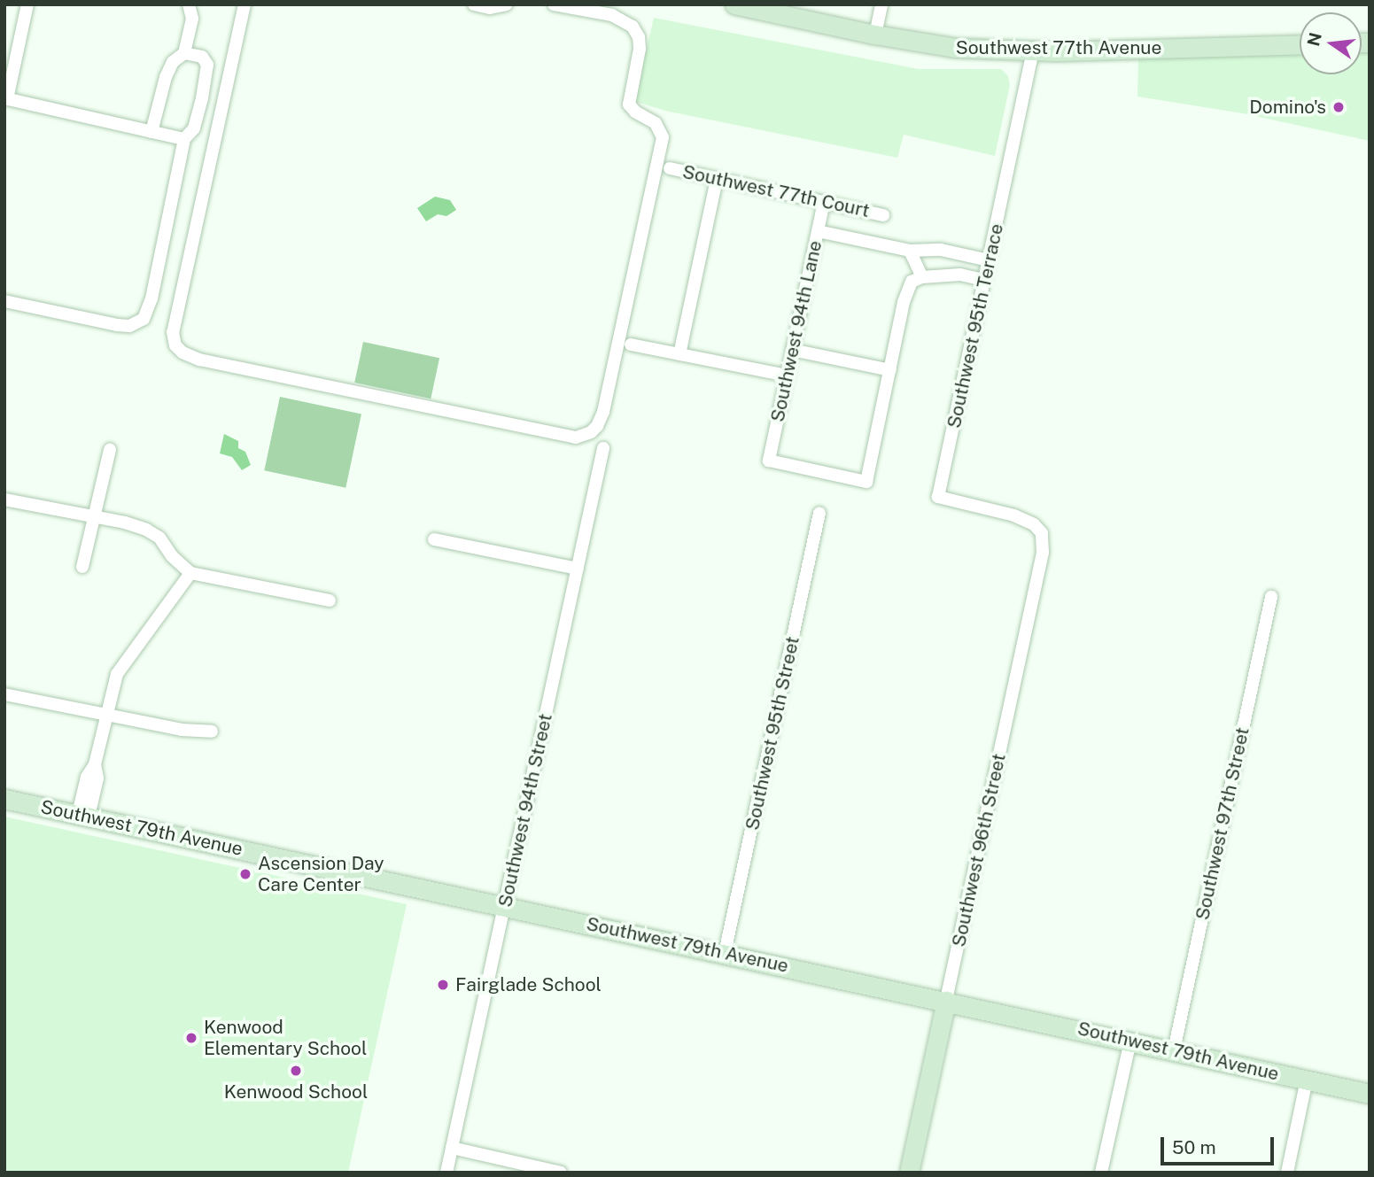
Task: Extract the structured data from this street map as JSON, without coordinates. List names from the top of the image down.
{
  "streets": {
    "street": [
      "Southwest 77th Avenue",
      "Southwest 77th Court",
      "Southwest 95th Terrace",
      "Southwest 94th Lane",
      "Southwest 95th Street",
      "Southwest 94th Street",
      "Southwest 97th Street",
      "Southwest 79th Avenue",
      "Southwest 96th Street"
    ]
  },
  "crossings": [
    ["Southwest 77th Avenue", "Southwest 95th Terrace"],
    ["Southwest 77th Court", "Southwest 95th Terrace"],
    ["Southwest 77th Court", "Southwest 94th Lane"],
    ["Southwest 95th Terrace", "Southwest 96th Street"],
    ["Southwest 95th Street", "Southwest 79th Avenue"],
    ["Southwest 94th Street", "Southwest 79th Avenue"],
    ["Southwest 97th Street", "Southwest 79th Avenue"],
    ["Southwest 79th Avenue", "Southwest 96th Street"]
  ],
  "places": [
    "Domino's",
    "Ascension Day Care Center",
    "Fairglade School",
    "Kenwood Elementary School",
    "Kenwood School"
  ],
  "scale_bar": "50 m",
  "north": "left"
}
